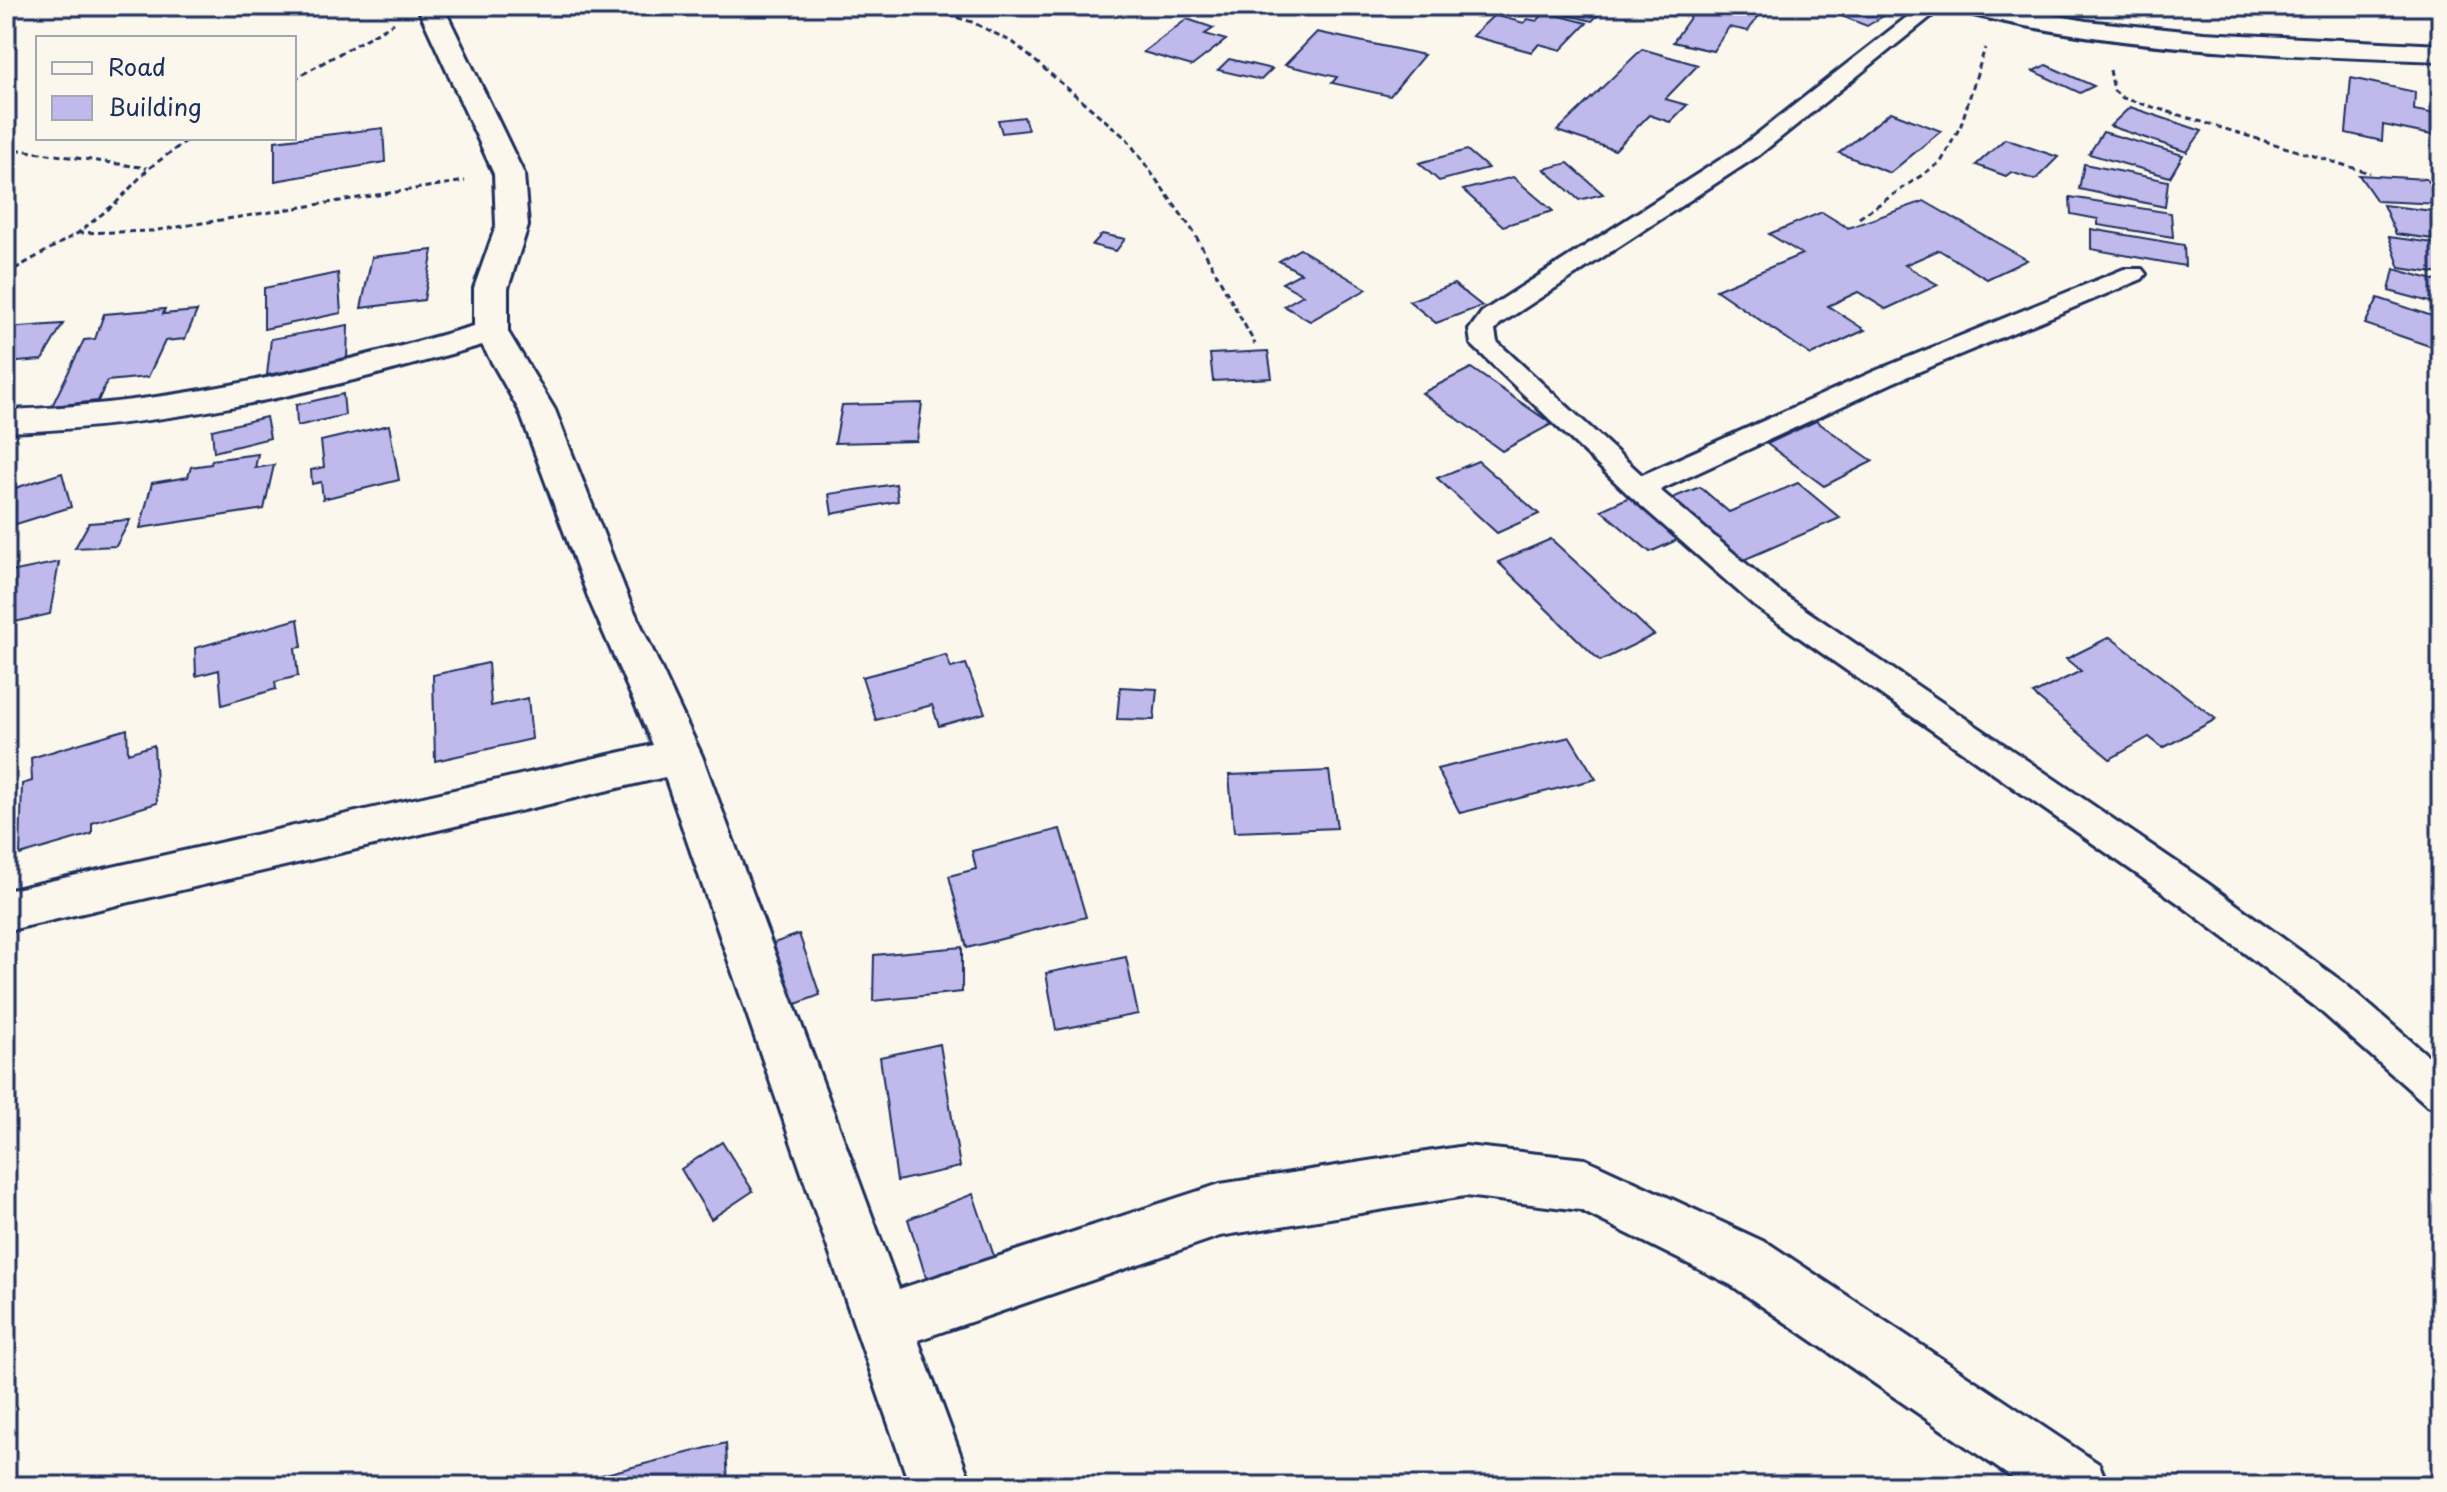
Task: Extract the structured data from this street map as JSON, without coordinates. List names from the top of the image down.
{
  "legend": ["Road", "Building"]
}
